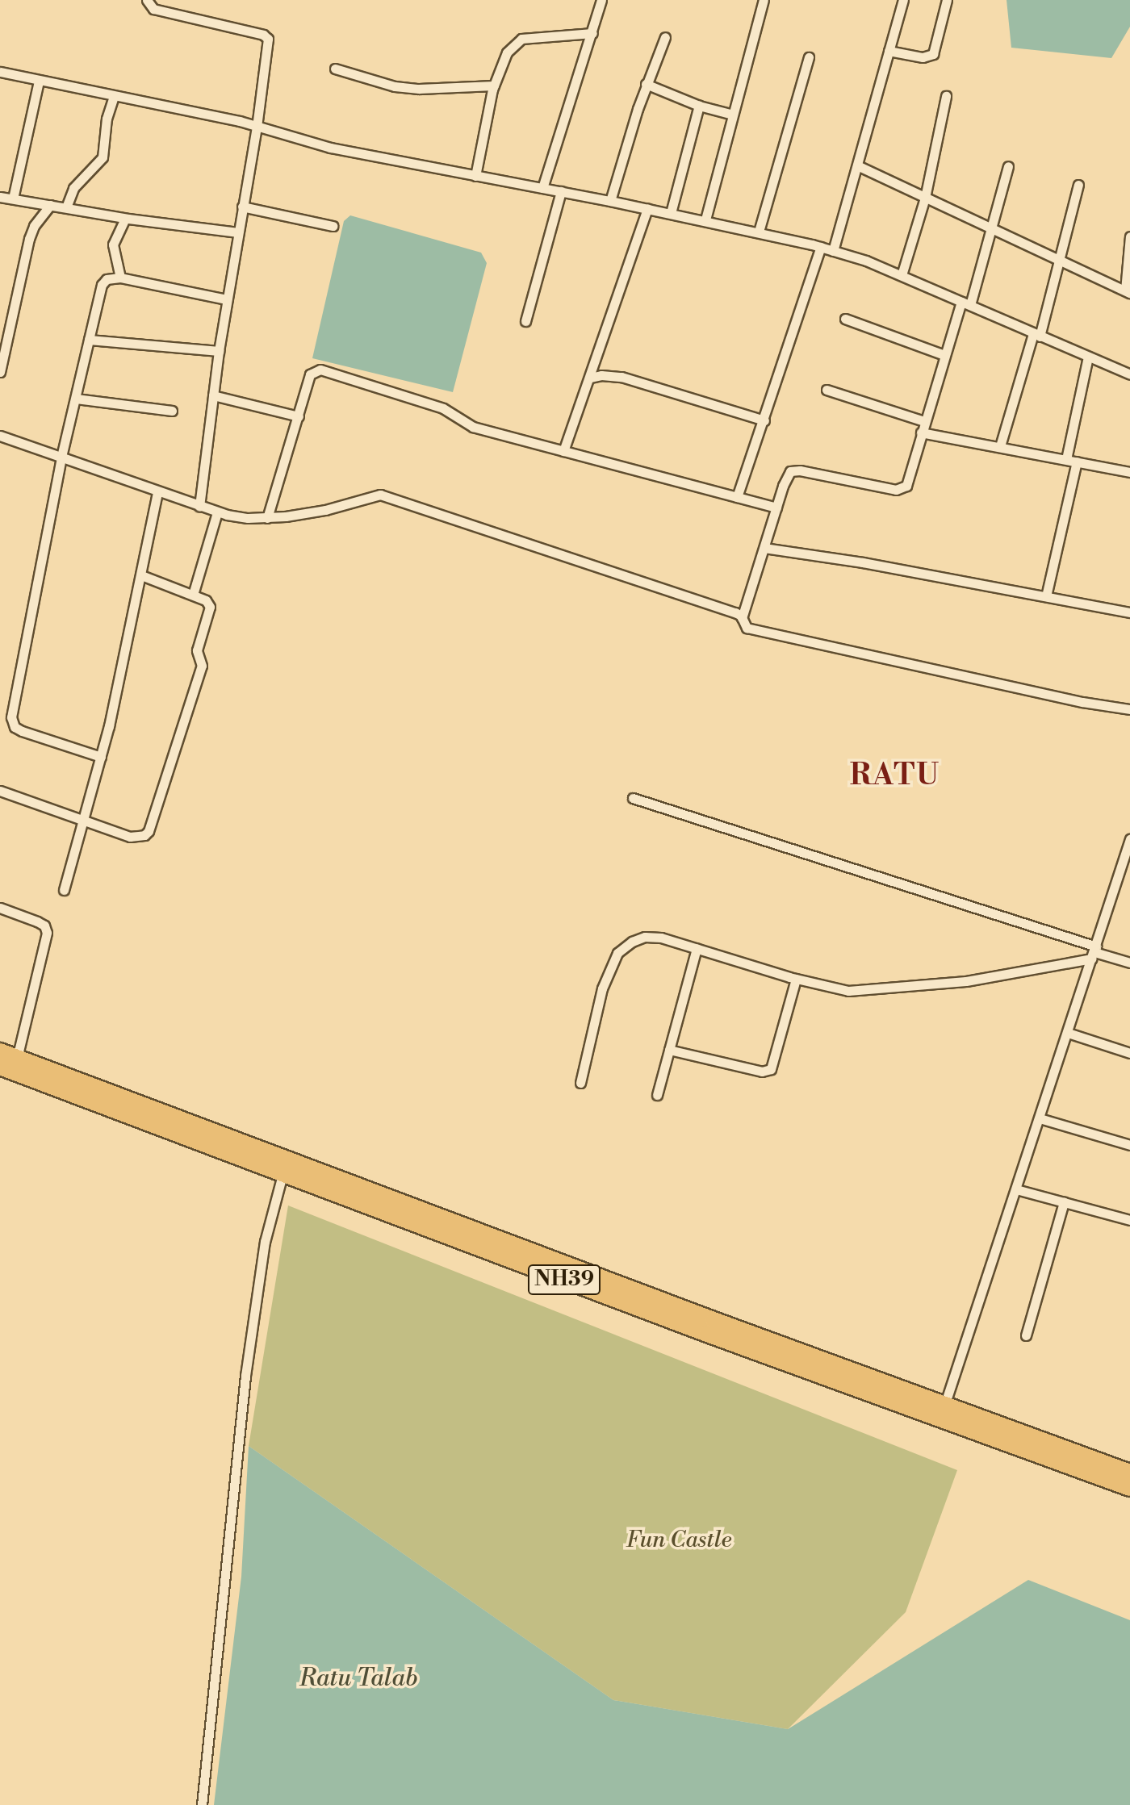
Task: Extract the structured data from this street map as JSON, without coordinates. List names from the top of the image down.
{
  "streets": {
    "highway": ["NH39"]
  },
  "districts": ["RATU"],
  "water": ["Ratu Talab"],
  "parks": ["Fun Castle"]
}
